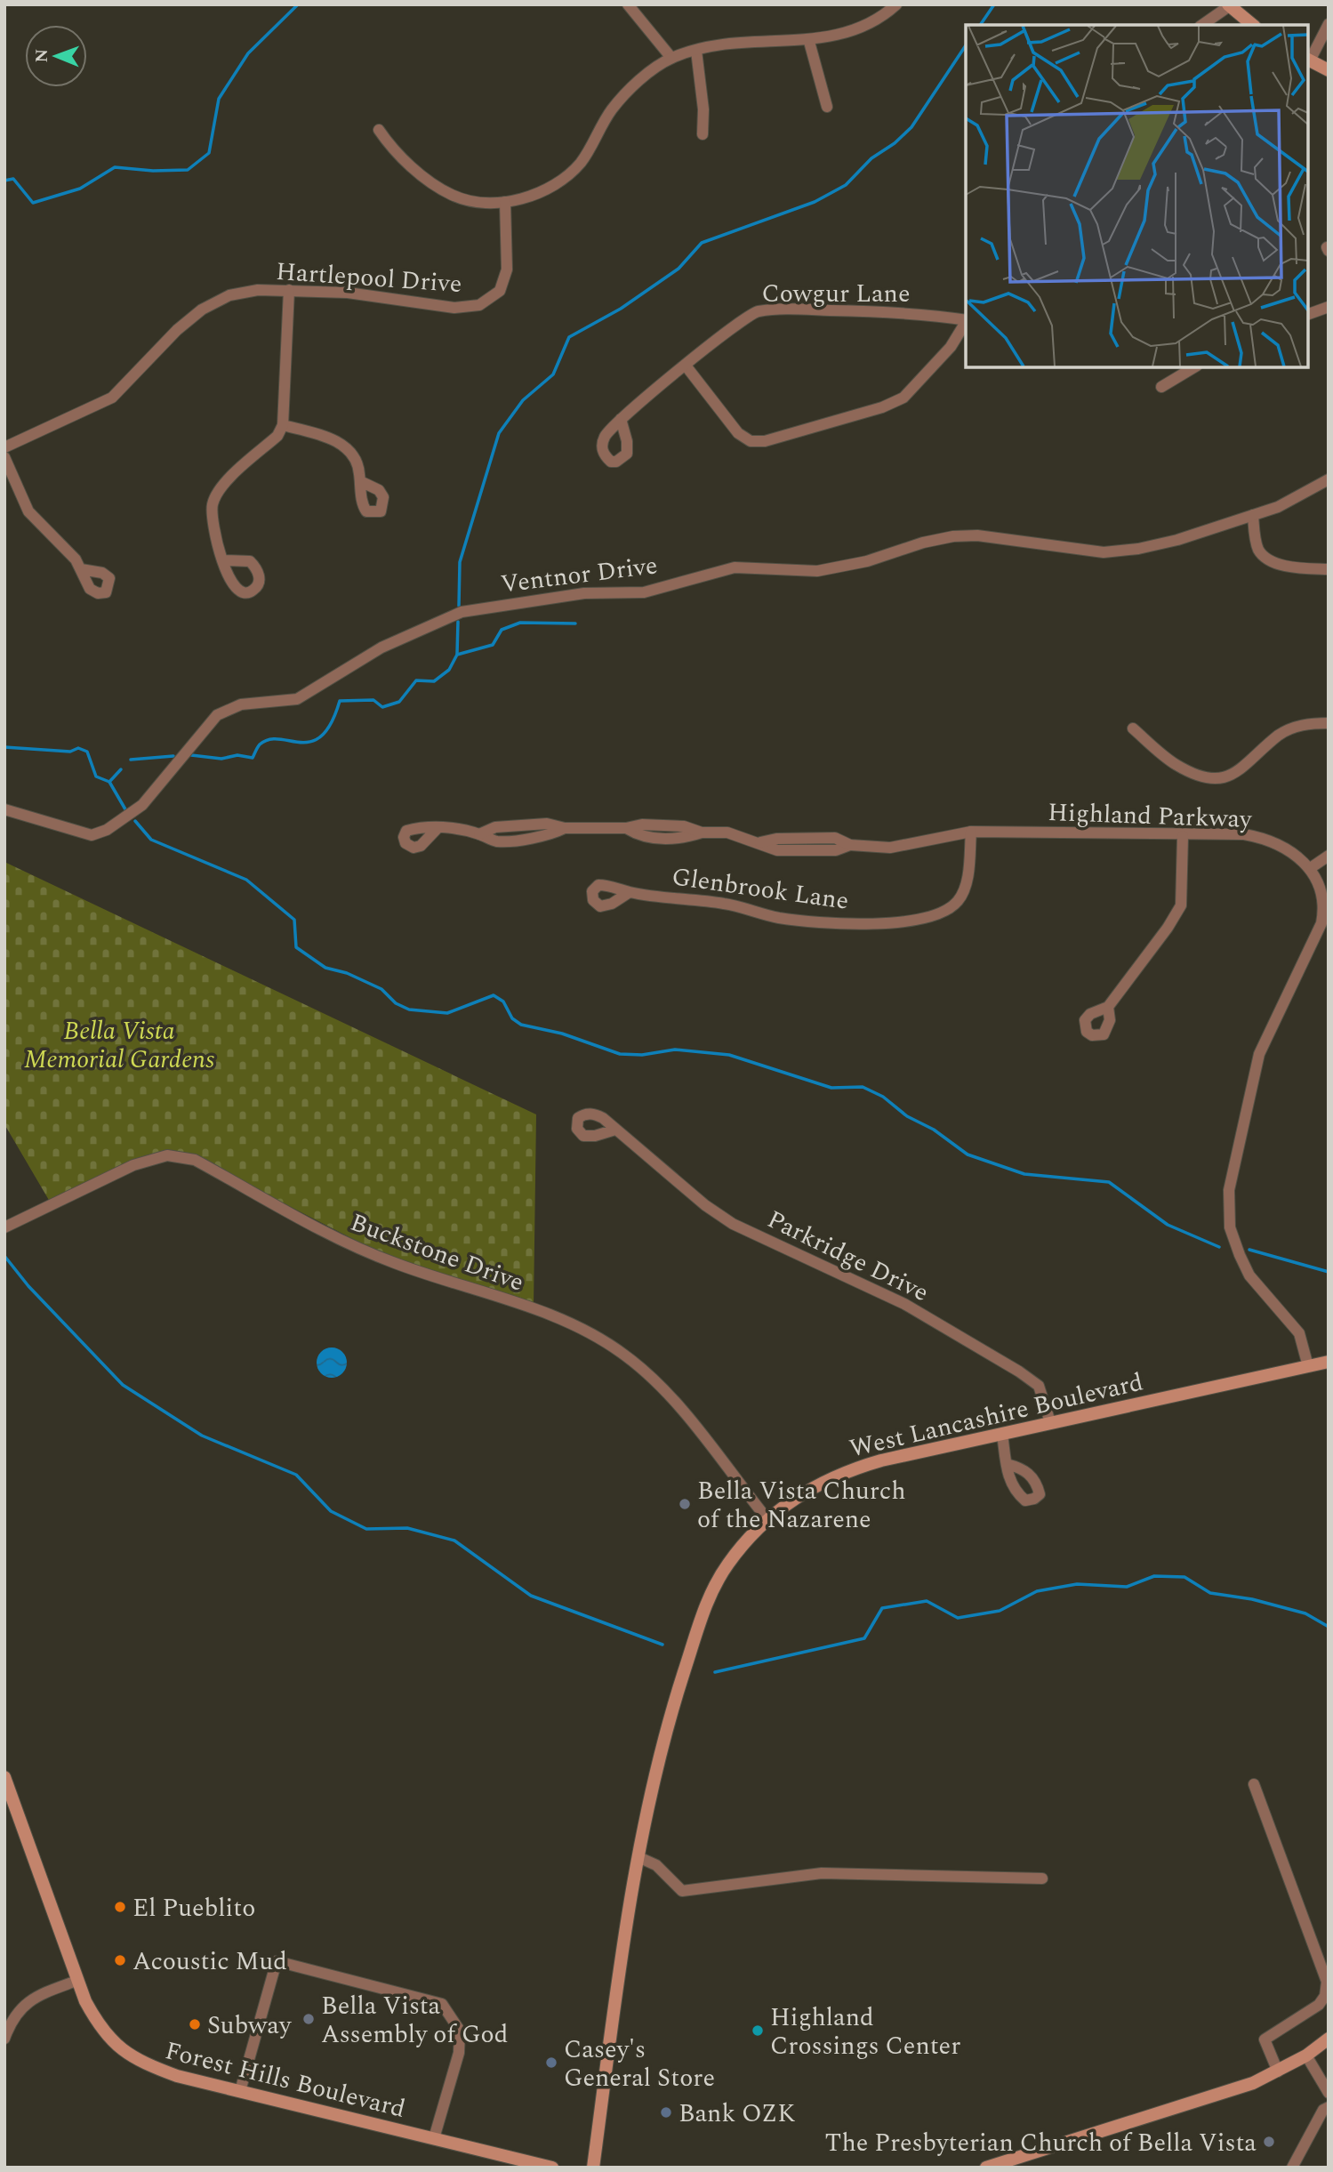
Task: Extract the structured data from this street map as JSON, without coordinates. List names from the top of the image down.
{
  "streets": {
    "main road": ["West Lancashire Boulevard", "Forest Hills Boulevard"],
    "street": [
      "Hartlepool Drive",
      "Cowgur Lane",
      "Ventnor Drive",
      "Highland Parkway",
      "Glenbrook Lane",
      "Buckstone Drive",
      "Parkridge Drive"
    ]
  },
  "crossings": [
    ["Highland Parkway", "Glenbrook Lane"],
    ["Buckstone Drive", "West Lancashire Boulevard"],
    ["Parkridge Drive", "West Lancashire Boulevard"]
  ],
  "parks": ["Bella Vista Memorial Gardens"],
  "places": [
    "Bella Vista Church of the Nazarene",
    "El Pueblito",
    "Acoustic Mud",
    "Bella Vista Assembly of God",
    "Subway",
    "Highland Crossings Center",
    "Casey's General Store",
    "Bank OZK",
    "The Presbyterian Church of Bella Vista"
  ],
  "north": "left"
}
